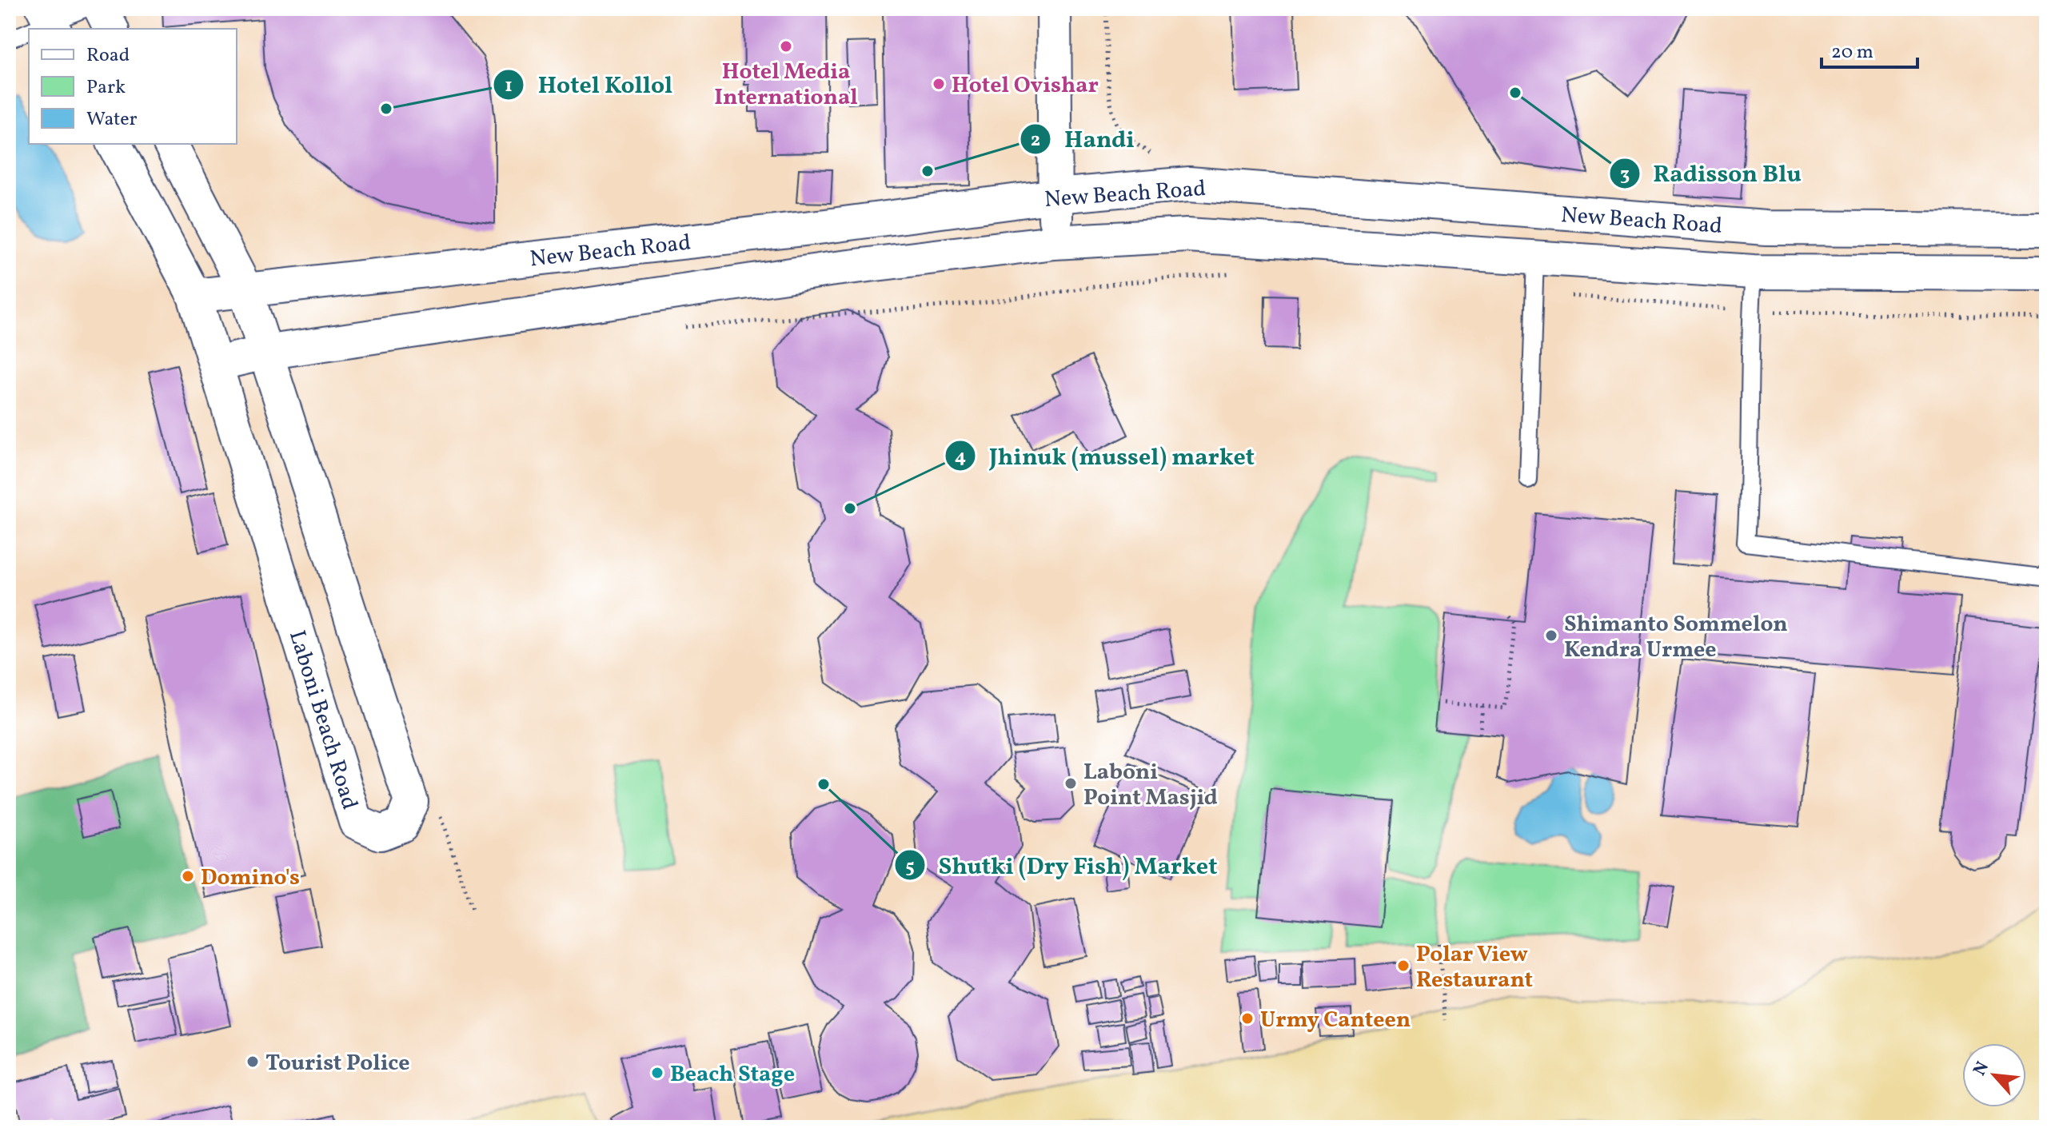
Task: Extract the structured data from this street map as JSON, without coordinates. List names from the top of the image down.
{
  "streets": {
    "street": ["New Beach Road", "Laboni Beach Road"]
  },
  "crossings": [
    ["New Beach Road", "Laboni Beach Road"]
  ],
  "places": [
    "Hotel Media International",
    "Hotel Ovishar",
    "Radisson Blu",
    "Hotel Kollol",
    "Handi",
    "Jhinuk (mussel) market",
    "Shimanto Sommelon Kendra Urmee",
    "Laboni Point Masjid",
    "Shutki (Dry Fish) Market",
    "Domino's",
    "Polar View Restaurant",
    "Urmy Canteen",
    "Tourist Police",
    "Beach Stage"
  ],
  "legend": ["Road", "Park", "Water"],
  "scale_bar": "20 m",
  "north": "top left"
}
